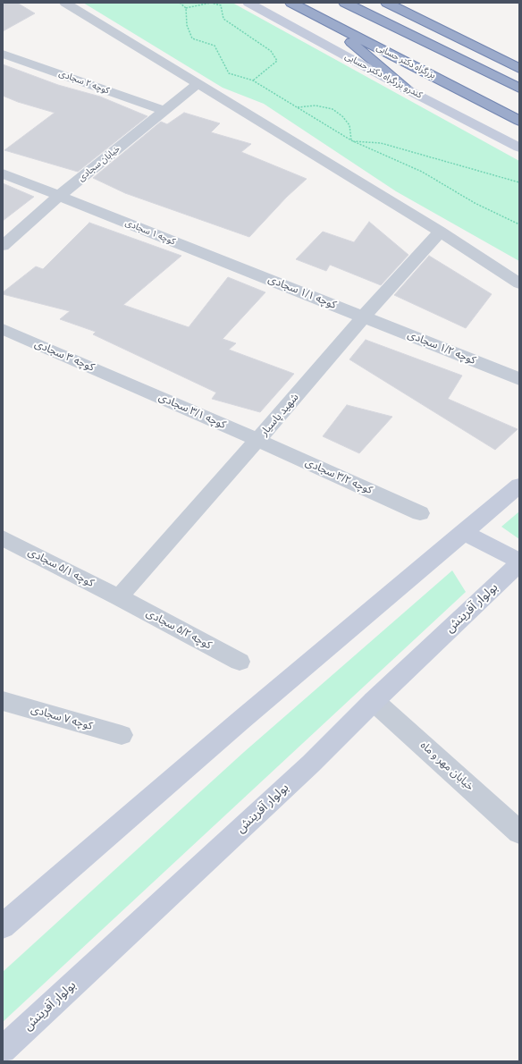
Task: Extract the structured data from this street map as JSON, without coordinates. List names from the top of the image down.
{
  "streets": {
    "highway": ["بزرگراه دکتر حسابی"],
    "main road": ["کندرو بزرگراه دکتر حسابی", "بولوار آفرینش"],
    "street": [
      "کوچه ۲ سجادی",
      "خیابان سجادی",
      "کوچه ۱ سجادی",
      "کوچه ۱/۱ سجادی",
      "کوچه ۱/۲ سجادی",
      "کوچه ۳ سجادی",
      "کوچه ۳/۱ سجادی",
      "شهید پاسیار",
      "کوچه ۳/۲ سجادی",
      "کوچه ۵/۱ سجادی",
      "کوچه ۵/۲ سجادی",
      "کوچه ۷ سجادی",
      "خیابان مهر و ماه"
    ]
  },
  "crossings": [
    ["کوچه ۲ سجادی", "خیابان سجادی"],
    ["خیابان سجادی", "کوچه ۱ سجادی"],
    ["کوچه ۱ سجادی", "کوچه ۱/۱ سجادی"],
    ["کوچه ۱/۱ سجادی", "کوچه ۱/۲ سجادی"],
    ["کوچه ۱/۱ سجادی", "شهید پاسیار"],
    ["کوچه ۱/۲ سجادی", "شهید پاسیار"],
    ["کوچه ۳ سجادی", "کوچه ۳/۱ سجادی"],
    ["کوچه ۳/۱ سجادی", "شهید پاسیار"],
    ["کوچه ۳/۱ سجادی", "کوچه ۳/۲ سجادی"],
    ["شهید پاسیار", "کوچه ۳/۲ سجادی"],
    ["شهید پاسیار", "کوچه ۵/۱ سجادی"],
    ["شهید پاسیار", "کوچه ۵/۲ سجادی"],
    ["کوچه ۵/۱ سجادی", "کوچه ۵/۲ سجادی"],
    ["بولوار آفرینش", "خیابان مهر و ماه"]
  ]
}
